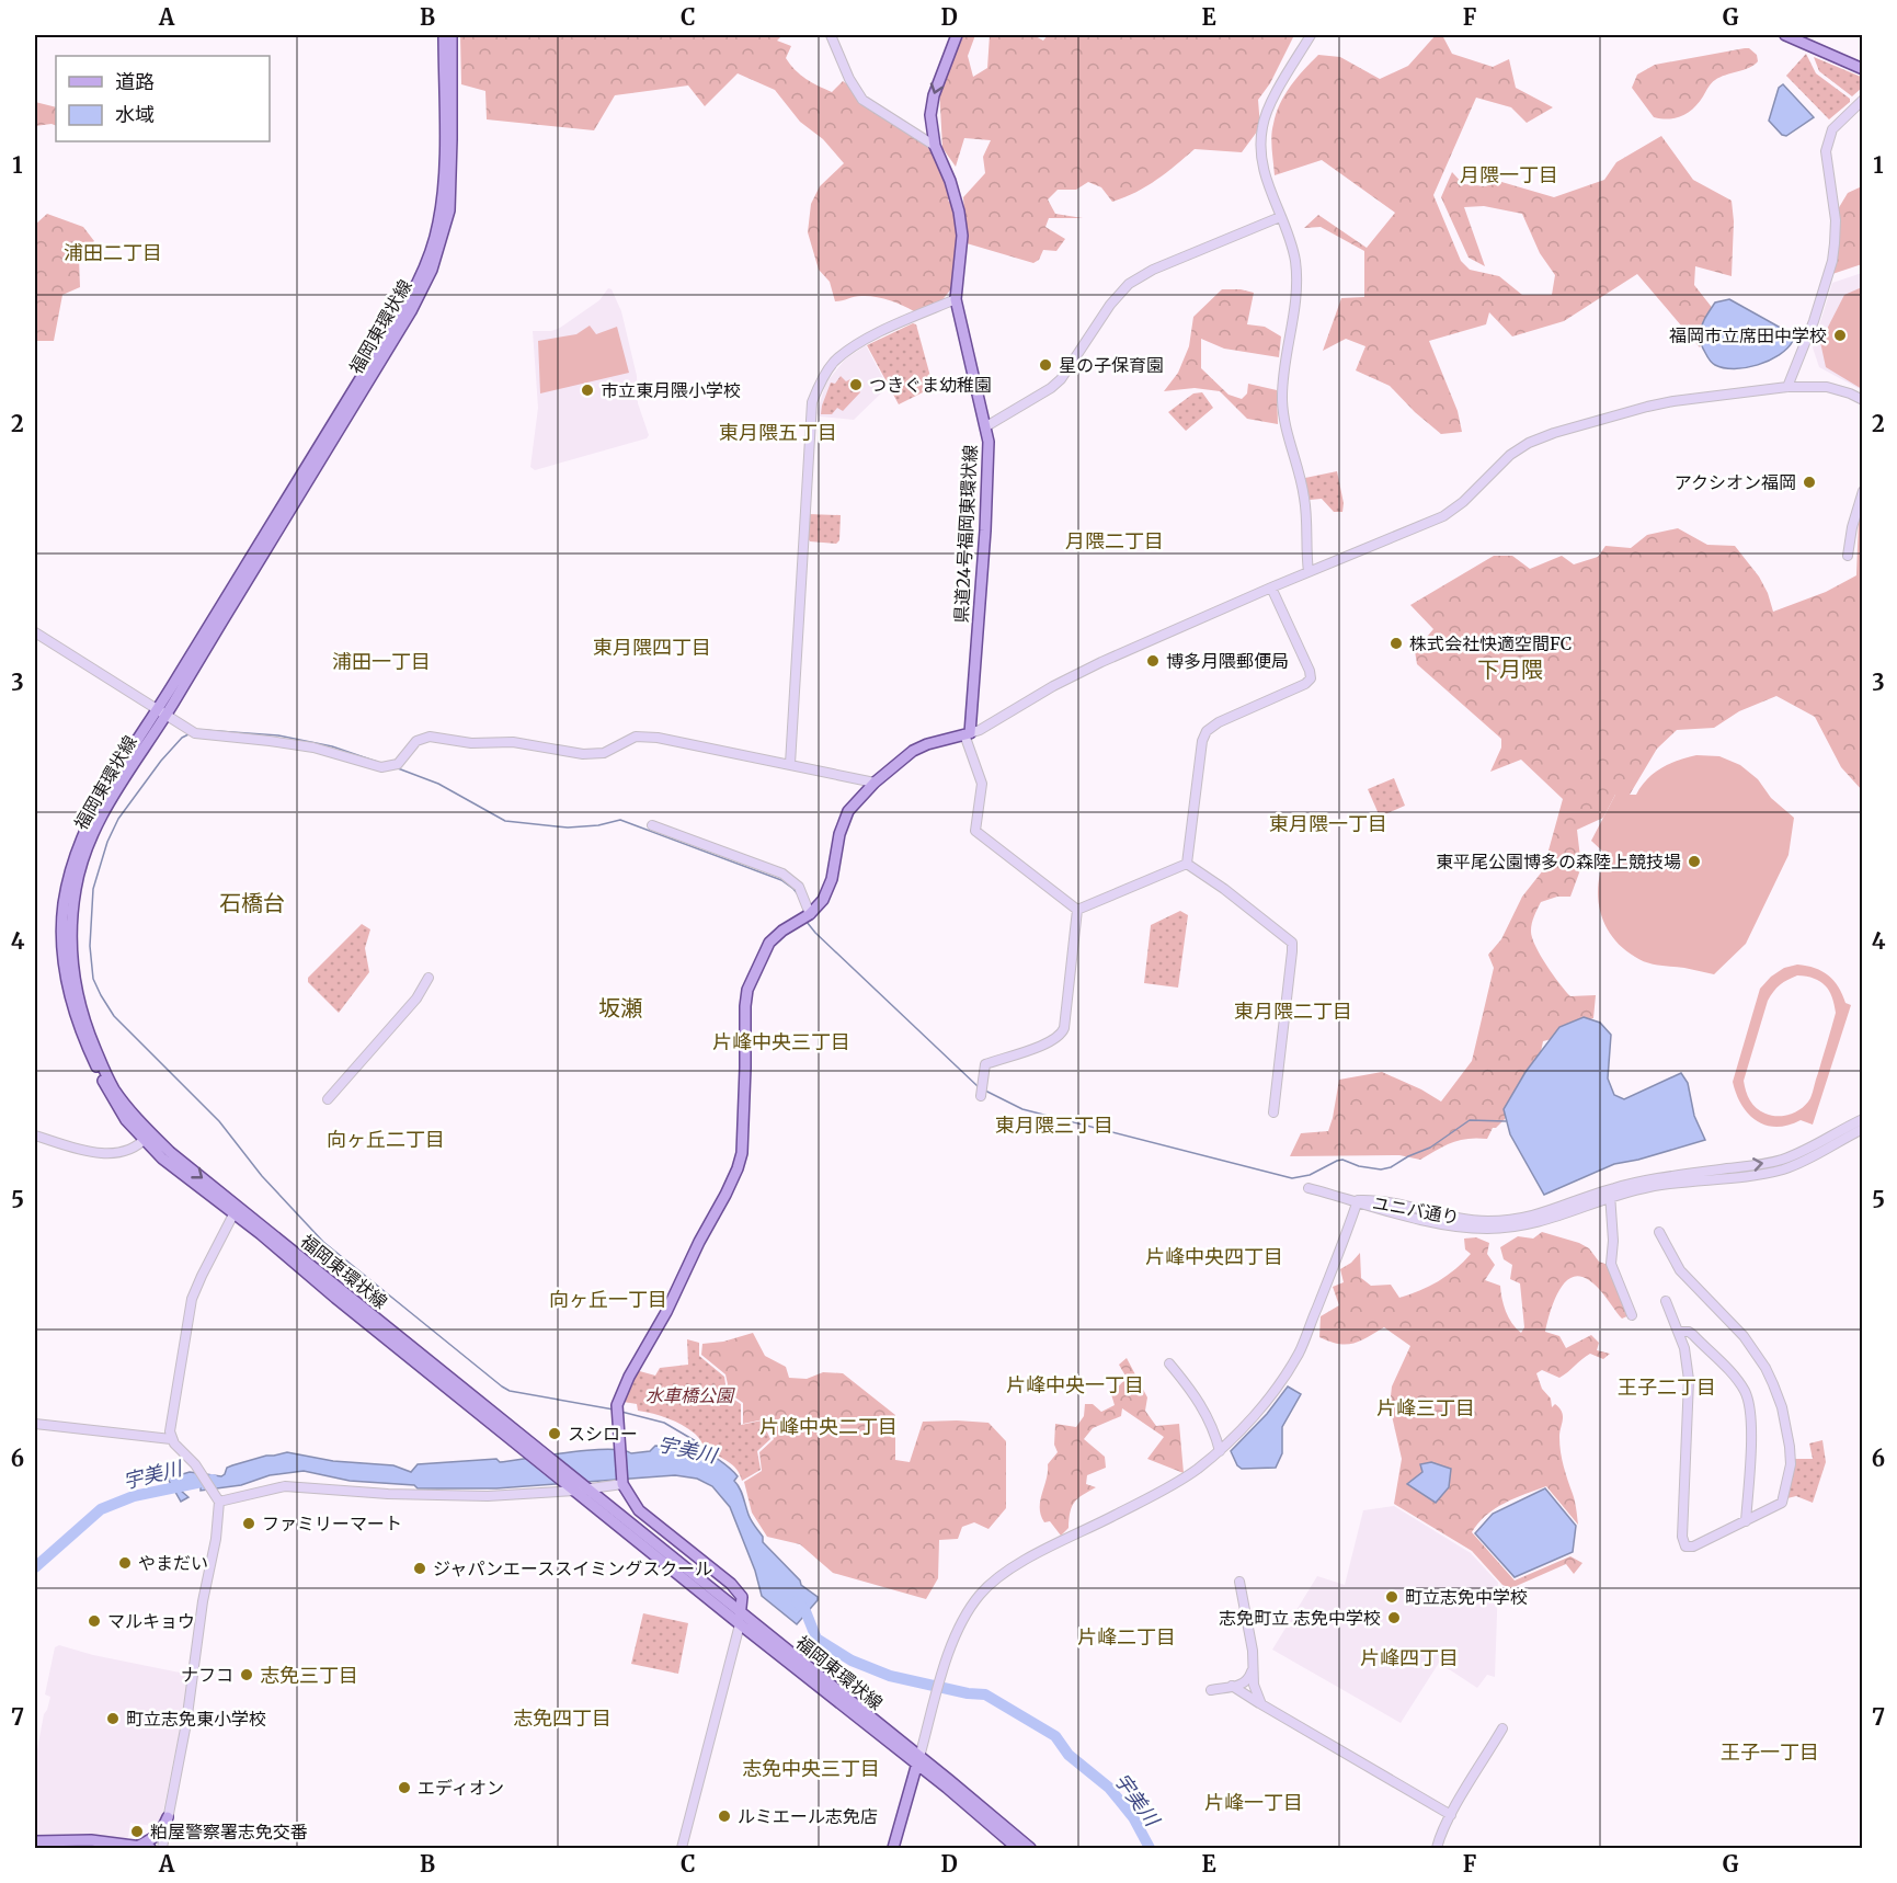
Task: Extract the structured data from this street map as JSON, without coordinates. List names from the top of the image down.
{
  "streets": {
    "main road": ["福岡東環状線", "県道24号福岡東環状線"],
    "street": ["ユニバ通り"]
  },
  "districts": [
    "月隈一丁目",
    "浦田二丁目",
    "東月隈五丁目",
    "月隈二丁目",
    "東月隈四丁目",
    "浦田一丁目",
    "下月隈",
    "東月隈一丁目",
    "石橋台",
    "坂瀬",
    "東月隈二丁目",
    "片峰中央三丁目",
    "東月隈三丁目",
    "向ヶ丘二丁目",
    "片峰中央四丁目",
    "向ヶ丘一丁目",
    "片峰中央一丁目",
    "王子二丁目",
    "片峰三丁目",
    "片峰中央二丁目",
    "片峰二丁目",
    "片峰四丁目",
    "志免三丁目",
    "志免四丁目",
    "王子一丁目",
    "志免中央三丁目",
    "片峰一丁目"
  ],
  "water": ["宇美川"],
  "parks": ["水車橋公園"],
  "places": [
    "福岡市立席田中学校",
    "星の子保育園",
    "つきぐま幼稚園",
    "市立東月隈小学校",
    "アクシオン福岡",
    "株式会社快適空間FC",
    "博多月隈郵便局",
    "東平尾公園博多の森陸上競技場",
    "スシロー",
    "ファミリーマート",
    "やまだい",
    "ジャパンエーススイミングスクール",
    "町立志免中学校",
    "志免町立 志免中学校",
    "マルキョウ",
    "ナフコ",
    "町立志免東小学校",
    "エディオン",
    "ルミエール志免店",
    "粕屋警察署志免交番"
  ],
  "legend": ["道路", "水域"],
  "grid": {
    "columns": [
      "A",
      "B",
      "C",
      "D",
      "E",
      "F",
      "G"
    ],
    "rows": [
      "1",
      "2",
      "3",
      "4",
      "5",
      "6",
      "7"
    ]
  }
}
